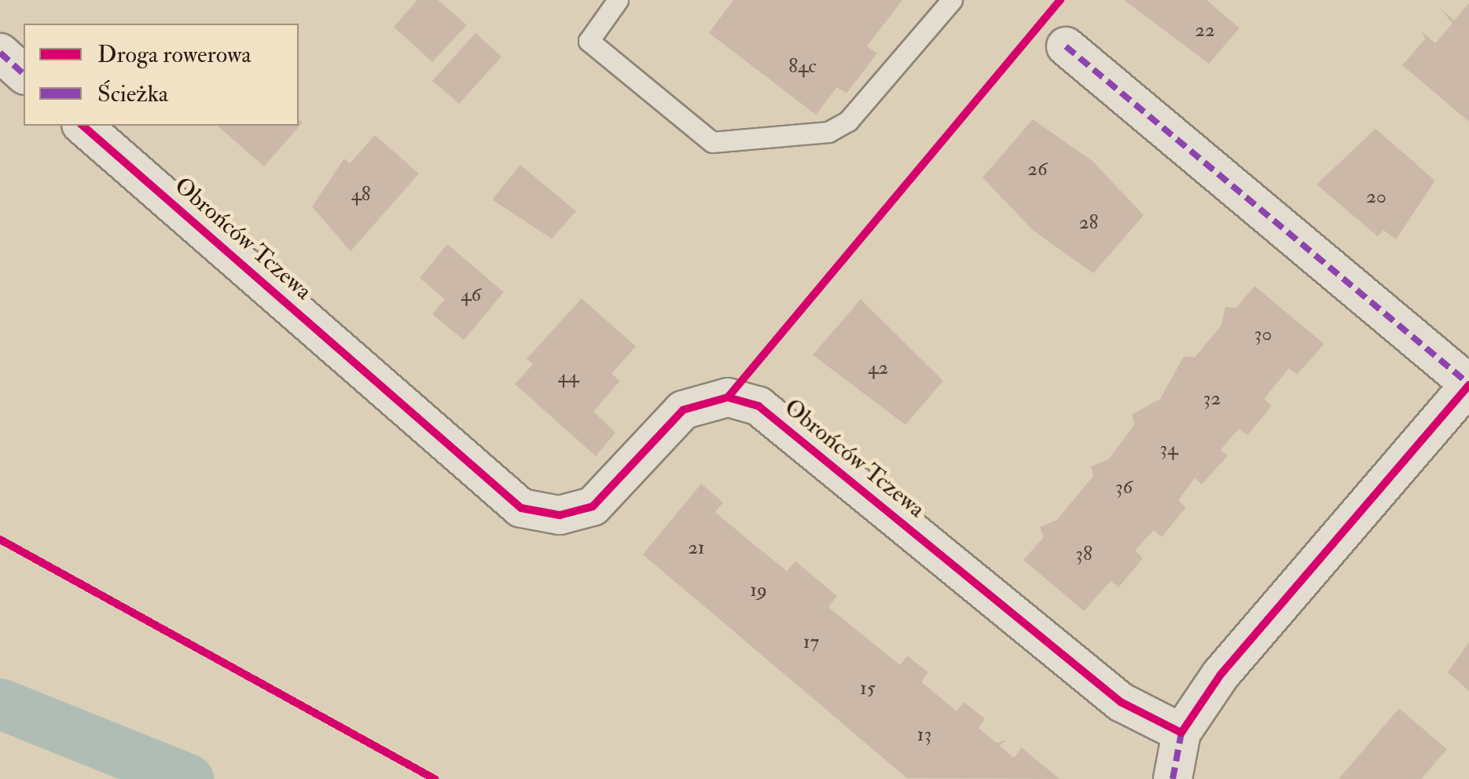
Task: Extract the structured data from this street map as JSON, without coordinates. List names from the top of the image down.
{
  "streets": {
    "street": ["Obrońców Tczewa"]
  },
  "house_numbers": [
    "22",
    "84c",
    "26",
    "48",
    "20",
    "28",
    "46",
    "30",
    "42",
    "44",
    "32",
    "34",
    "36",
    "21",
    "38",
    "19",
    "17",
    "15",
    "13"
  ],
  "legend": ["Droga rowerowa", "Ścieżka"]
}
